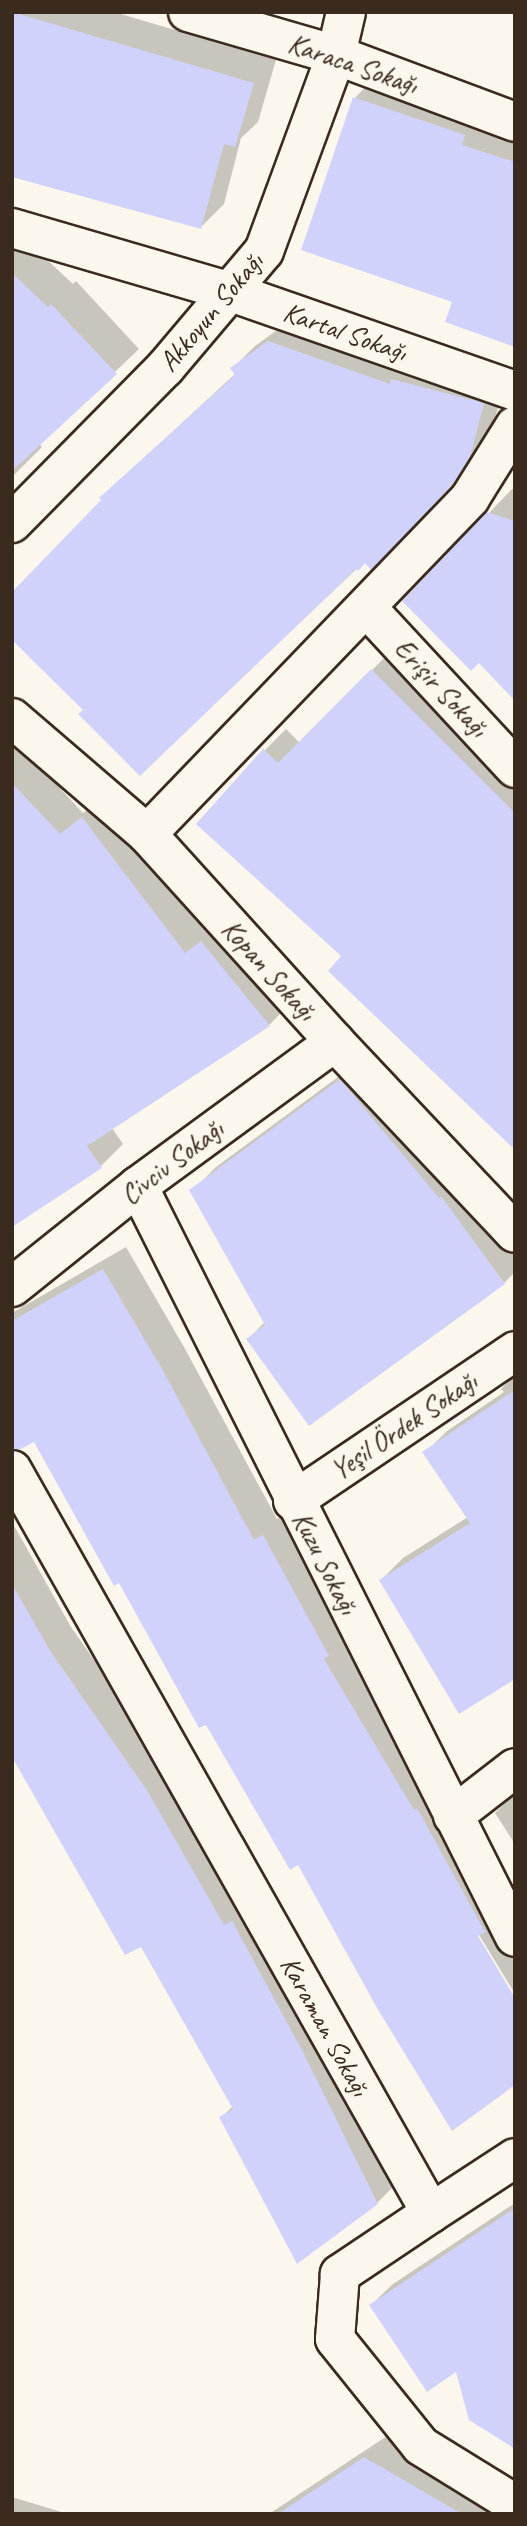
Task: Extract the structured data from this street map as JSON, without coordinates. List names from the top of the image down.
{
  "streets": {
    "street": [
      "Karaca Sokağı",
      "Akkoyun Sokağı",
      "Kartal Sokağı",
      "Erişir Sokağı",
      "Kopan Sokağı",
      "Civciv Sokağı",
      "Yeşil Ördek Sokağı",
      "Kuzu Sokağı",
      "Karaman Sokağı"
    ]
  },
  "crossings": [
    ["Karaca Sokağı", "Akkoyun Sokağı"],
    ["Akkoyun Sokağı", "Kartal Sokağı"],
    ["Kopan Sokağı", "Civciv Sokağı"],
    ["Civciv Sokağı", "Kuzu Sokağı"],
    ["Yeşil Ördek Sokağı", "Kuzu Sokağı"]
  ]
}
